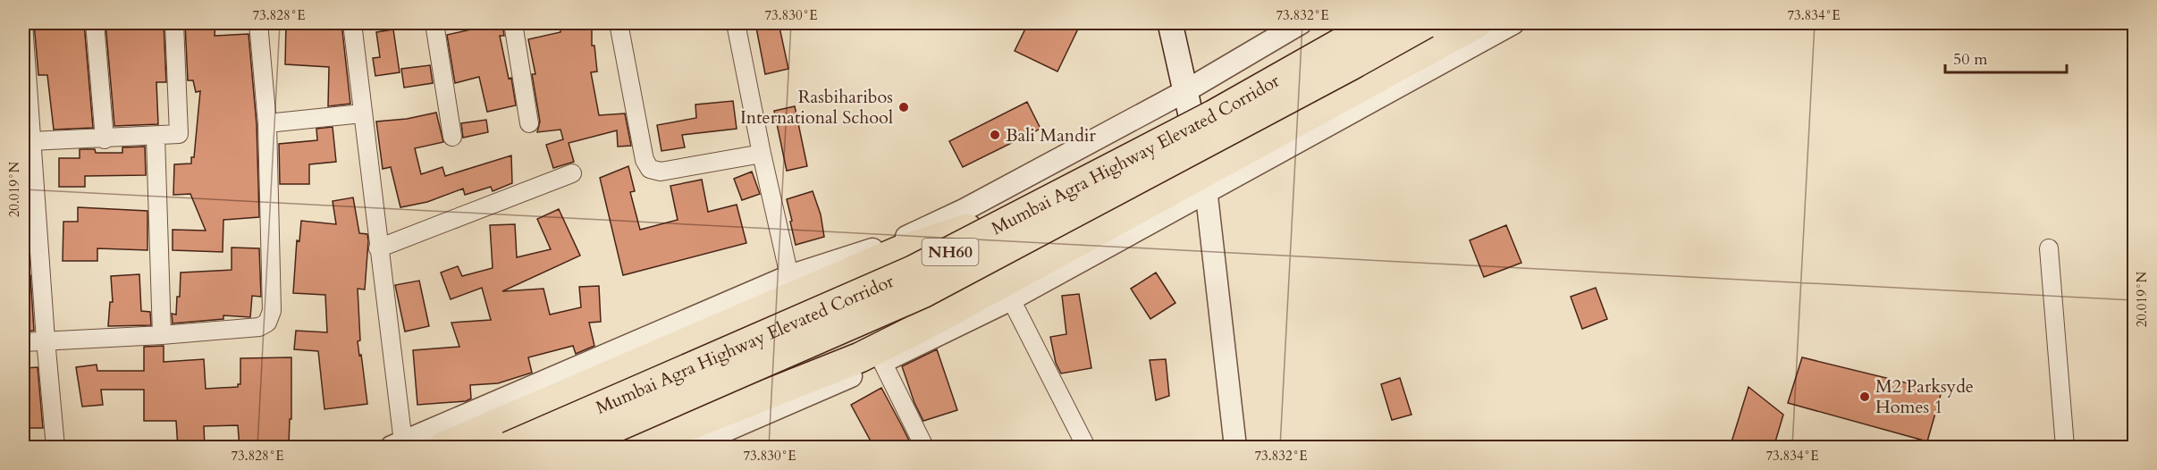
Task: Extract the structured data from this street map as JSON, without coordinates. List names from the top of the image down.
{
  "streets": {
    "highway": ["Mumbai Agra Highway Elevated Corridor", "NH60"]
  },
  "places": ["Rasbiharibos International School", "Bali Mandir", "M2 Parksyde Homes 1"],
  "scale_bar": "50 m",
  "coordinates": [
    "73.828°E",
    "73.830°E",
    "73.832°E",
    "73.834°E",
    "20.019°N"
  ]
}
